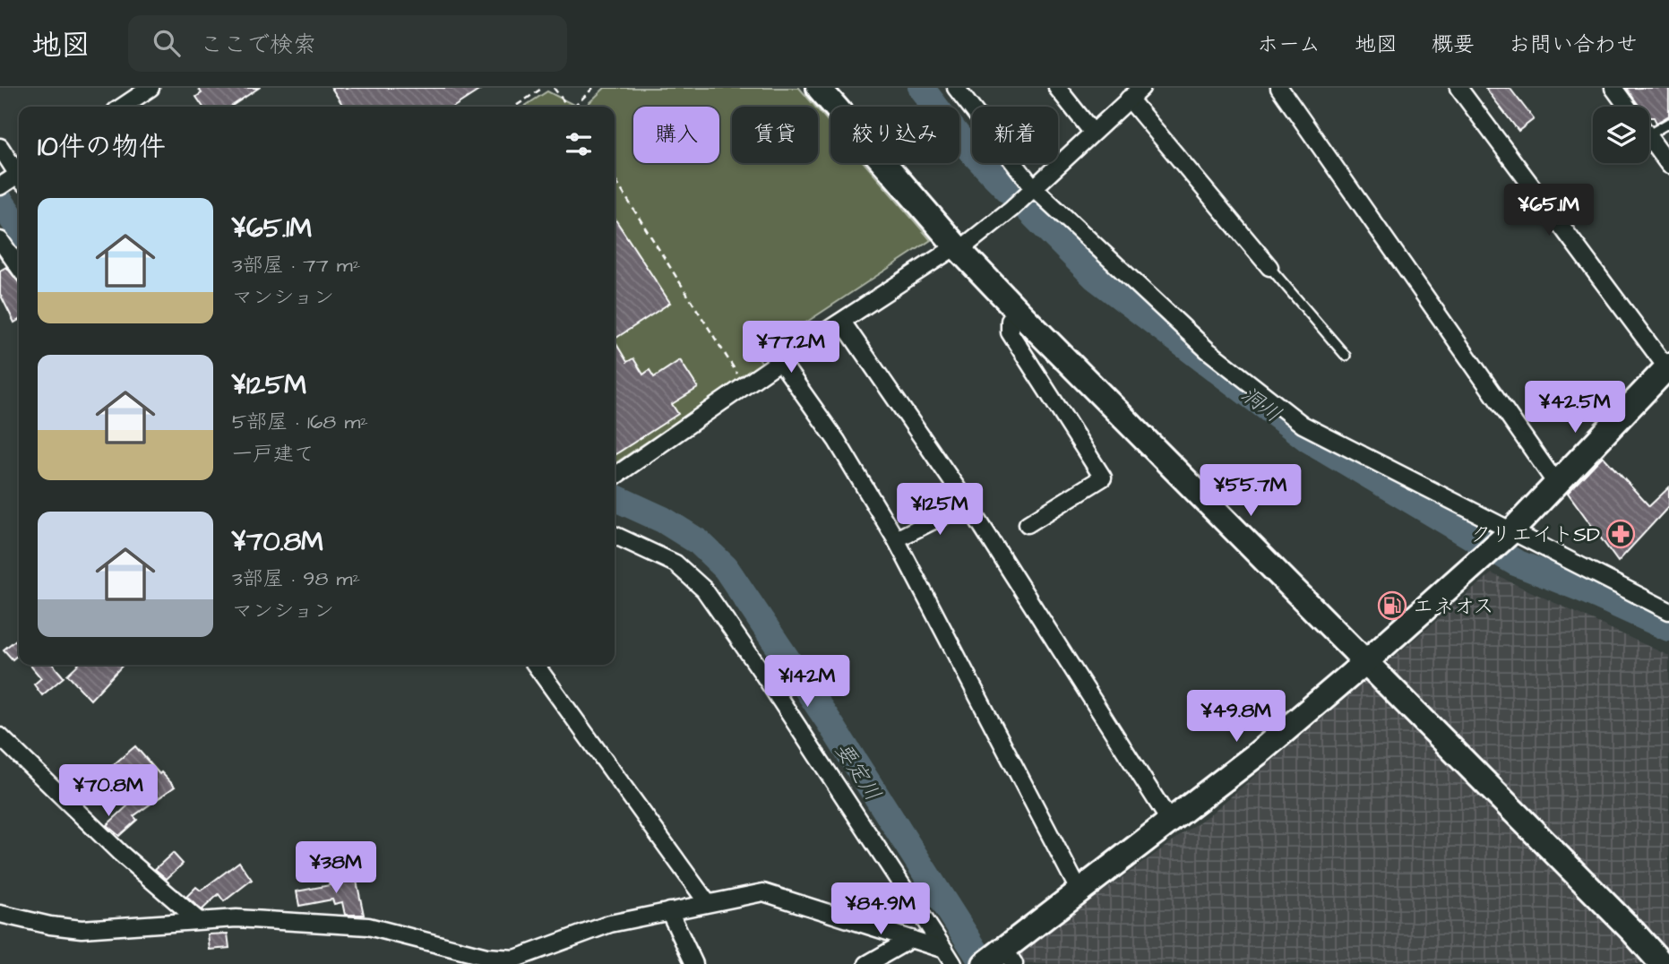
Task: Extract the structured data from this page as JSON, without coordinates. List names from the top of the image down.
{
  "water": ["洞川", "要定川"],
  "places": {
    "pharmacy": ["クリエイトSD"],
    "fuel station": ["エネオス"]
  },
  "page": {
    "header": "地図",
    "search": "ここで検索",
    "nav": [
      "ホーム",
      "地図",
      "概要",
      "お問い合わせ"
    ],
    "chip": [
      "購入",
      "賃貸",
      "絞り込み",
      "新着"
    ],
    "heading": "10件の物件",
    "list": [
      {
        "name": "¥65.1M",
        "note": "3部屋 · 77 m² · マンション"
      },
      {
        "name": "¥125M",
        "note": "5部屋 · 168 m² · 一戸建て"
      },
      {
        "name": "¥70.8M",
        "note": "3部屋 · 98 m² · マンション"
      }
    ],
    "price": [
      "¥65.1M",
      "¥77.2M",
      "¥42.5M",
      "¥55.7M",
      "¥125M",
      "¥142M",
      "¥49.8M",
      "¥70.8M",
      "¥38M",
      "¥84.9M"
    ]
  }
}
